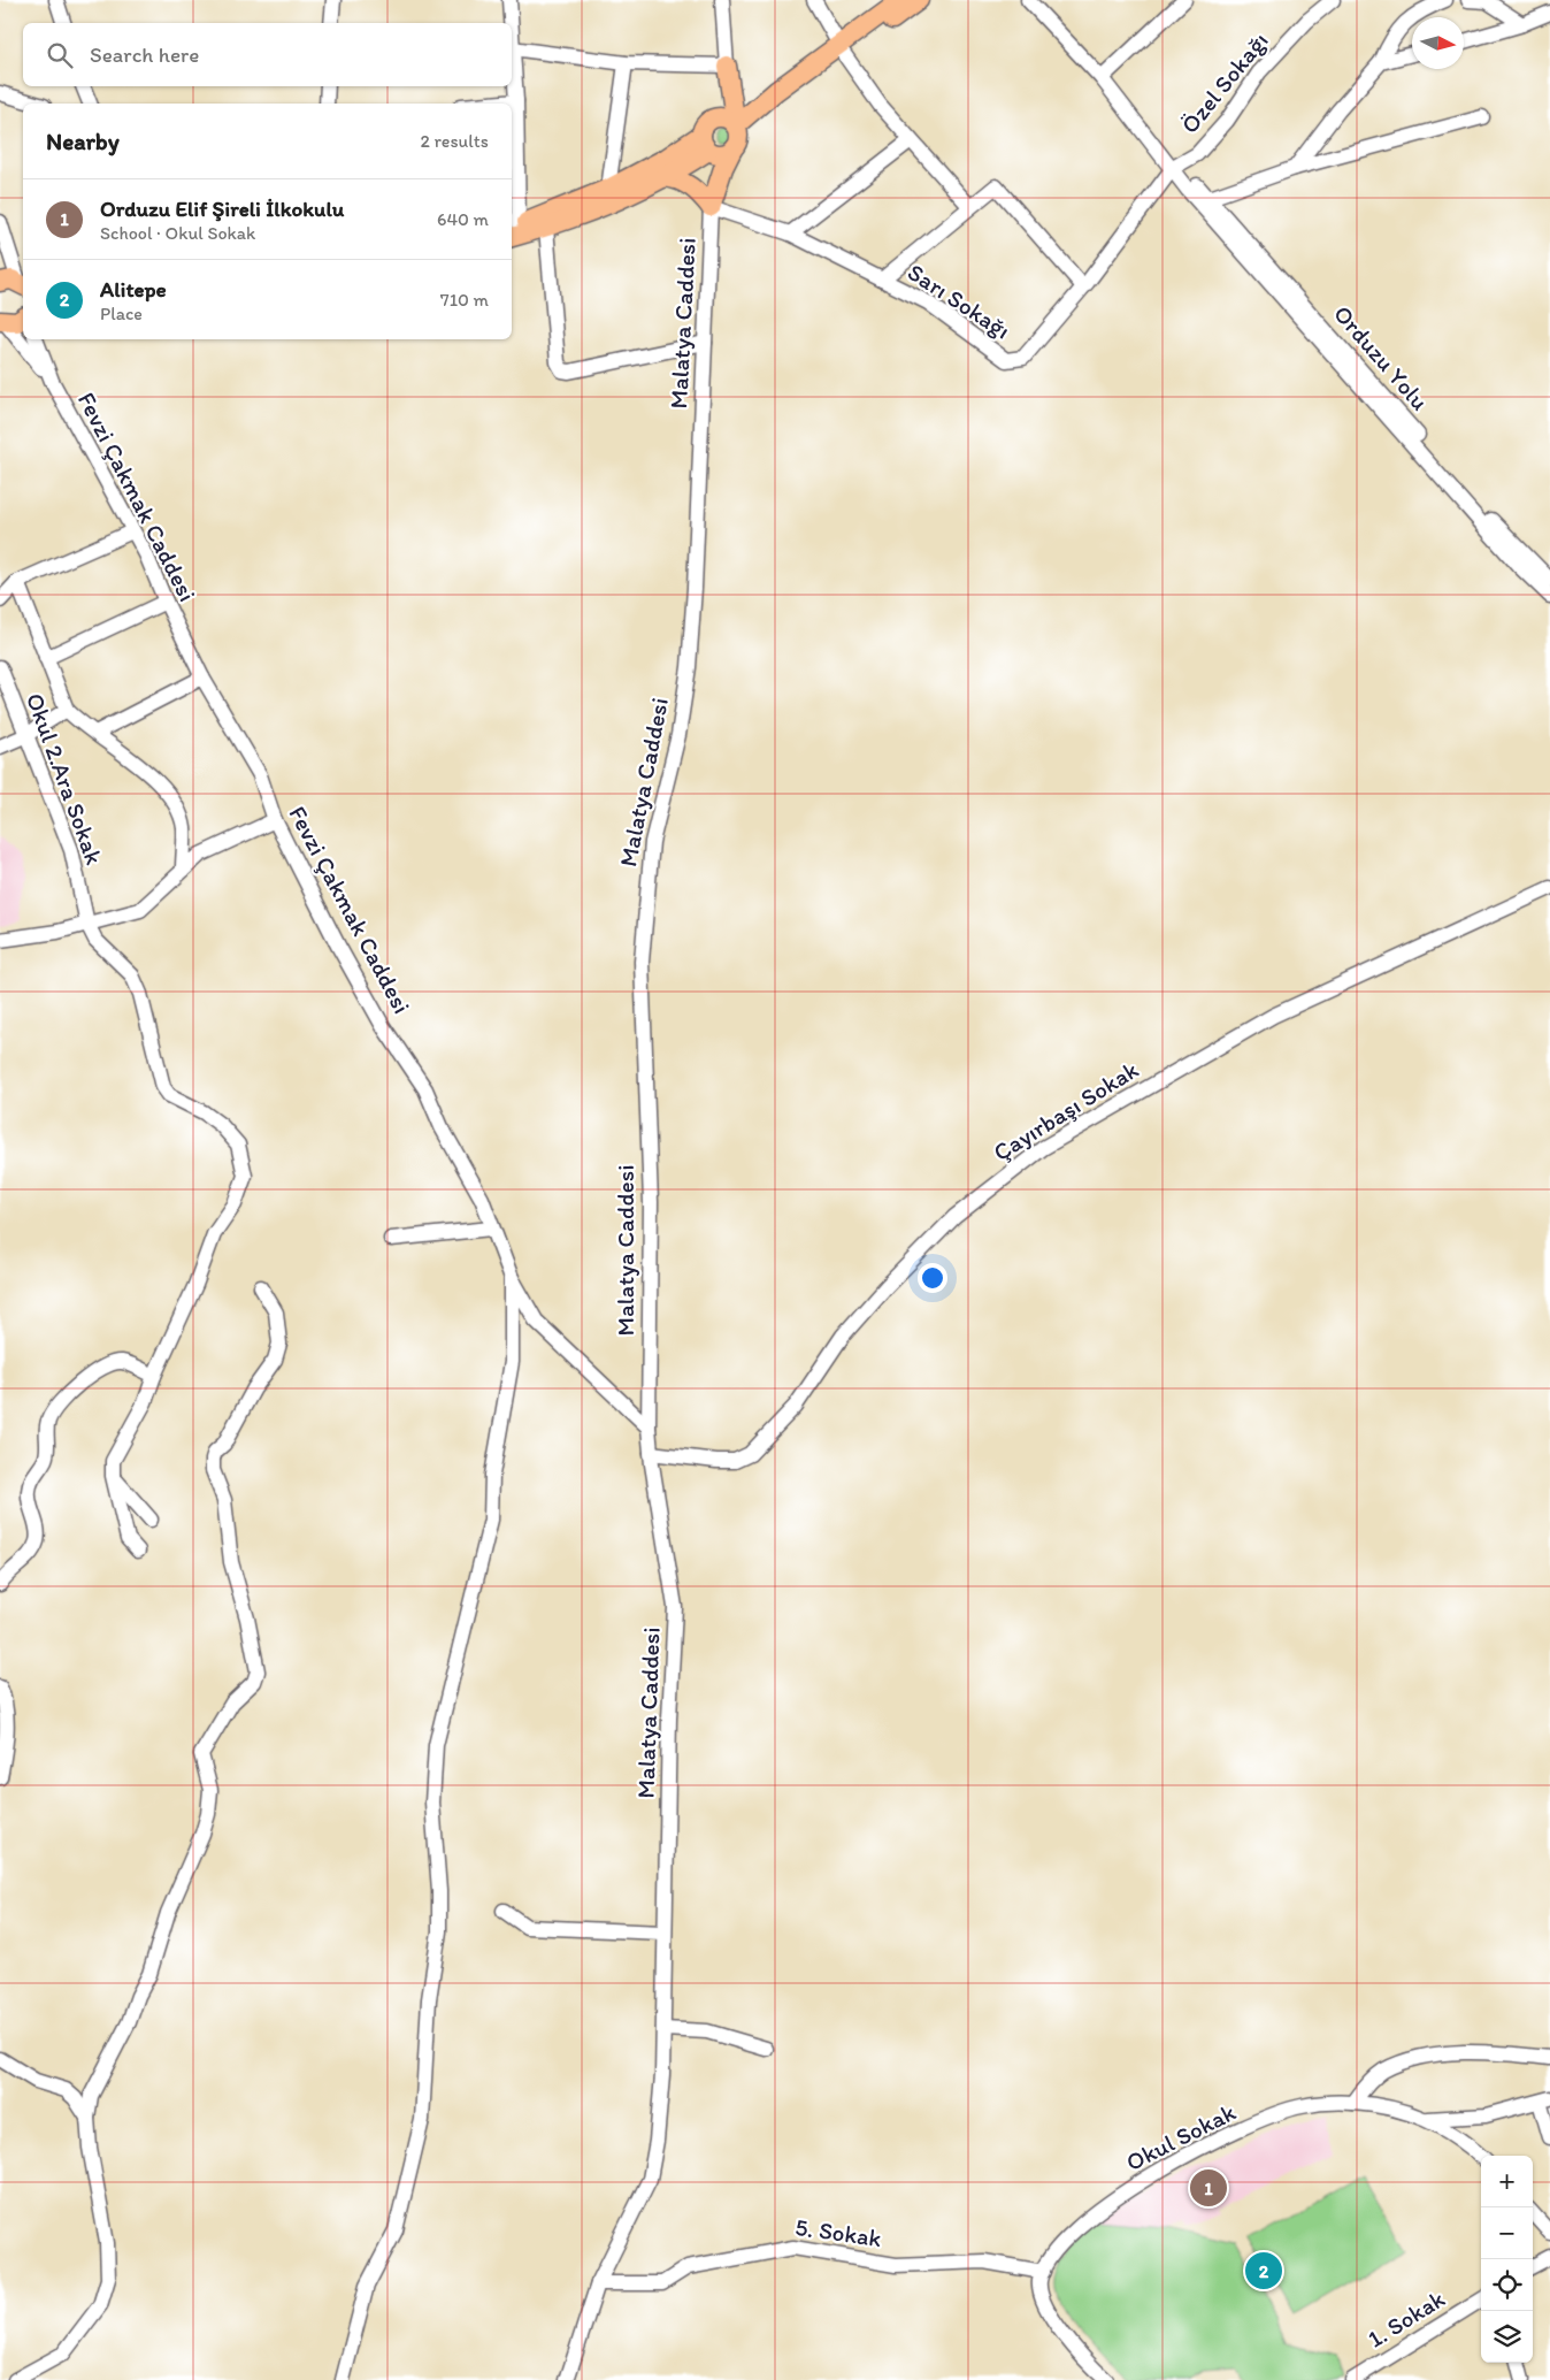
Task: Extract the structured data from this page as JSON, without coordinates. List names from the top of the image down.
{
  "streets": {
    "street": [
      "Özel Sokağı",
      "Sarı Sokağı",
      "Malatya Caddesi",
      "Orduzu Yolu",
      "Fevzi Çakmak Caddesi",
      "Okul 2.Ara Sokak",
      "Çayırbaşı Sokak",
      "Okul Sokak",
      "5. Sokak",
      "1. Sokak"
    ]
  },
  "crossings": [
    ["Özel Sokağı", "Sarı Sokağı"],
    ["Özel Sokağı", "Orduzu Yolu"],
    ["Sarı Sokağı", "Malatya Caddesi"],
    ["Sarı Sokağı", "Orduzu Yolu"],
    ["Malatya Caddesi", "Fevzi Çakmak Caddesi"],
    ["Malatya Caddesi", "Çayırbaşı Sokak"],
    ["Malatya Caddesi", "5. Sokak"],
    ["Okul Sokak", "5. Sokak"]
  ],
  "north": "right",
  "page": {
    "search": "Search here",
    "heading": ["Nearby", "2 results"],
    "list": [
      {
        "mark": "1",
        "name": "Orduzu Elif Şireli İlkokulu",
        "note": "School · Okul Sokak",
        "value": "640 m"
      },
      {
        "mark": "2",
        "name": "Alitepe",
        "note": "Place",
        "value": "710 m"
      }
    ],
    "map_buttons": ["+", "−"],
    "pins": ["1", "2"]
  }
}
